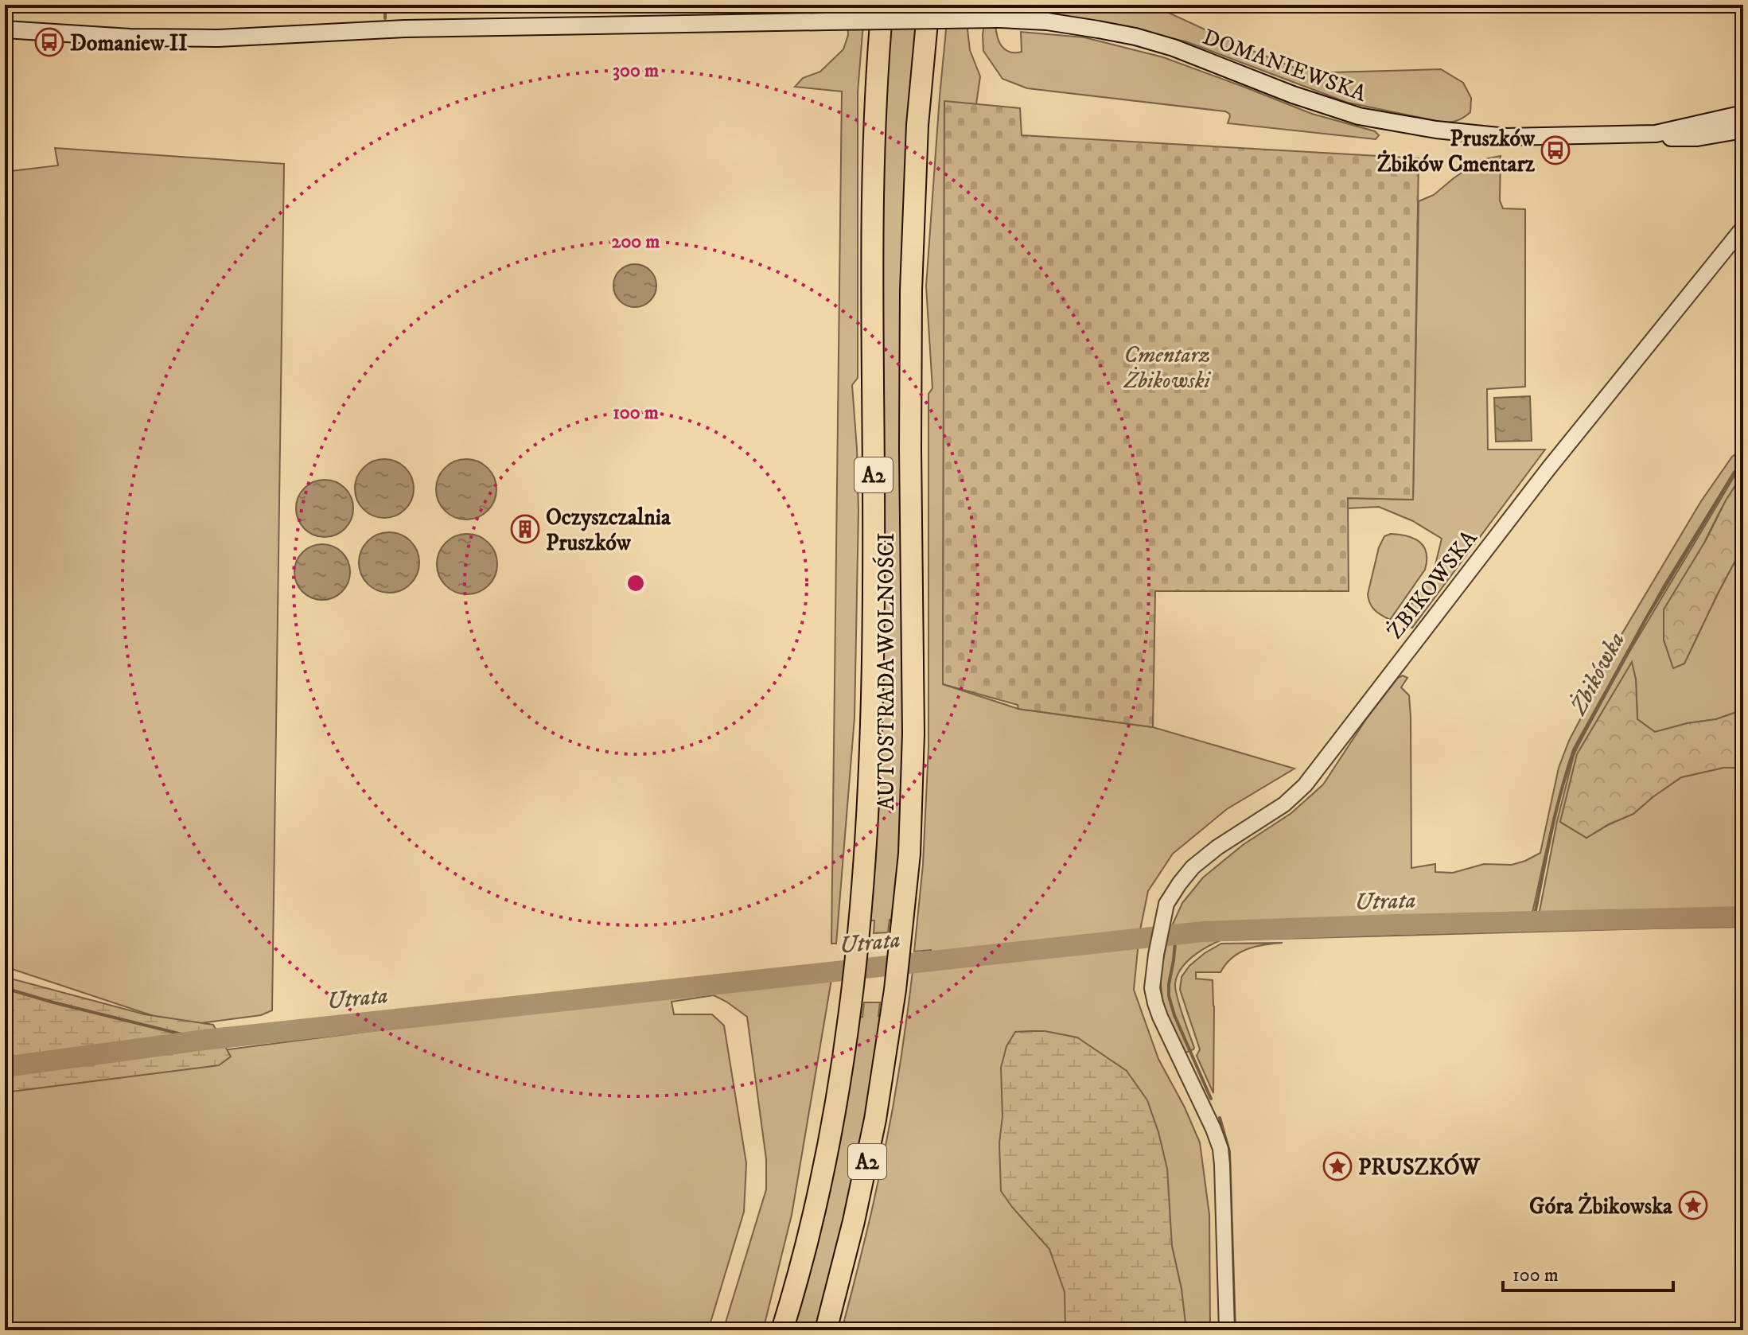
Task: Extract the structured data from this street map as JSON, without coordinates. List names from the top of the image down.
{
  "streets": {
    "highway": ["A2", "AUTOSTRADA WOLNOŚCI"],
    "main road": ["DOMANIEWSKA"],
    "street": ["ŻBIKOWSKA"]
  },
  "water": ["Żbikówka", "Utrata"],
  "parks": ["Cmentarz Żbikowski"],
  "places": {
    "bus stop": ["Domaniew II", "Pruszków Żbików Cmentarz"],
    "building": ["Oczyszczalnia Pruszków"],
    "place": ["PRUSZKÓW", "Góra Żbikowska"]
  },
  "scale_bar": "100 m",
  "rings": ["300 m", "200 m", "100 m"]
}
